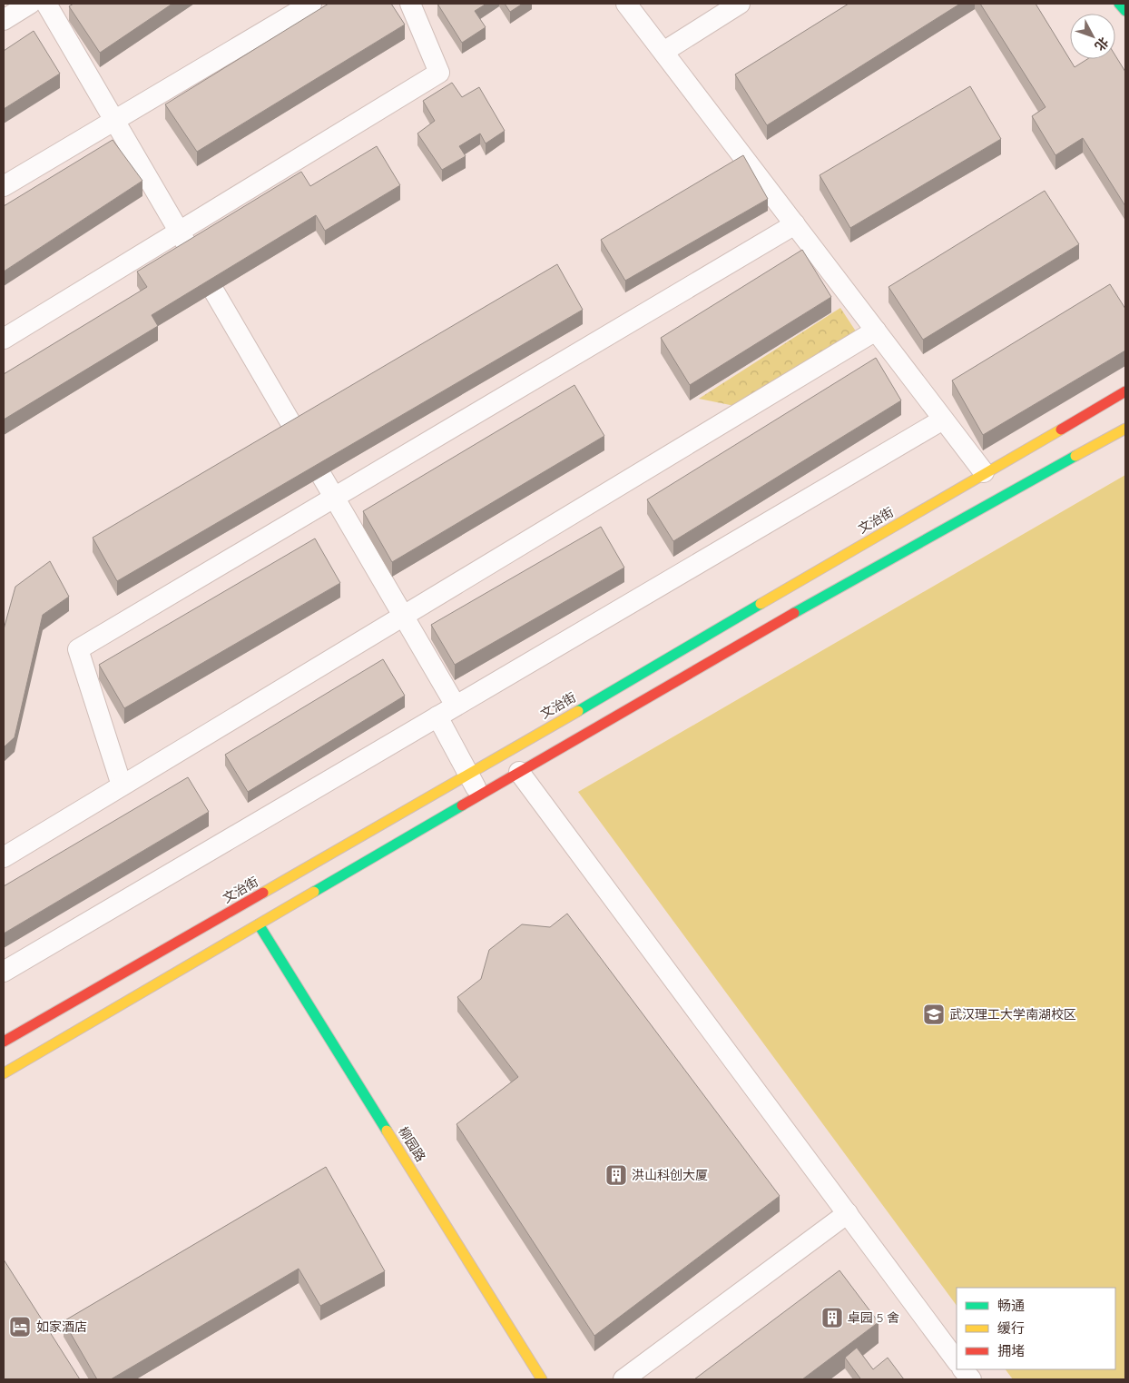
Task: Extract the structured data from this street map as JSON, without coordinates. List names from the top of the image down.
{
  "streets": {
    "main road": ["文治街", "柳园路"]
  },
  "places": {
    "school or university": ["武汉理工大学南湖校区"],
    "building": ["洪山科创大厦", "卓园 5 舍"],
    "hotel": ["如家酒店"]
  },
  "legend": ["畅通", "缓行", "拥堵"],
  "north": "bottom right"
}
